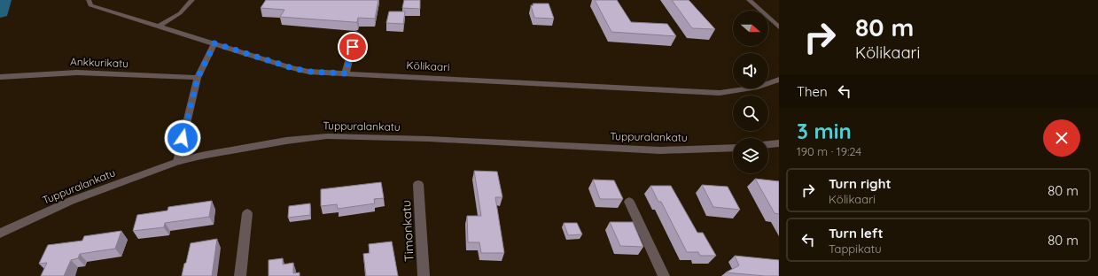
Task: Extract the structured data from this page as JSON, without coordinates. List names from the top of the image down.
{
  "streets": {
    "street": [
      "Ankkurikatu",
      "Kölikaari",
      "Tuppuralankatu",
      "Timonkatu"
    ]
  },
  "north": "right",
  "page": {
    "turn": ["80 m", "Kölikaari"],
    "then": "Then",
    "heading": ["3 min", "190 m · 19:24"],
    "list": [
      {
        "name": "Turn right",
        "note": "Kölikaari",
        "value": "80 m"
      },
      {
        "name": "Turn left",
        "note": "Tappikatu",
        "value": "80 m"
      }
    ]
  }
}
